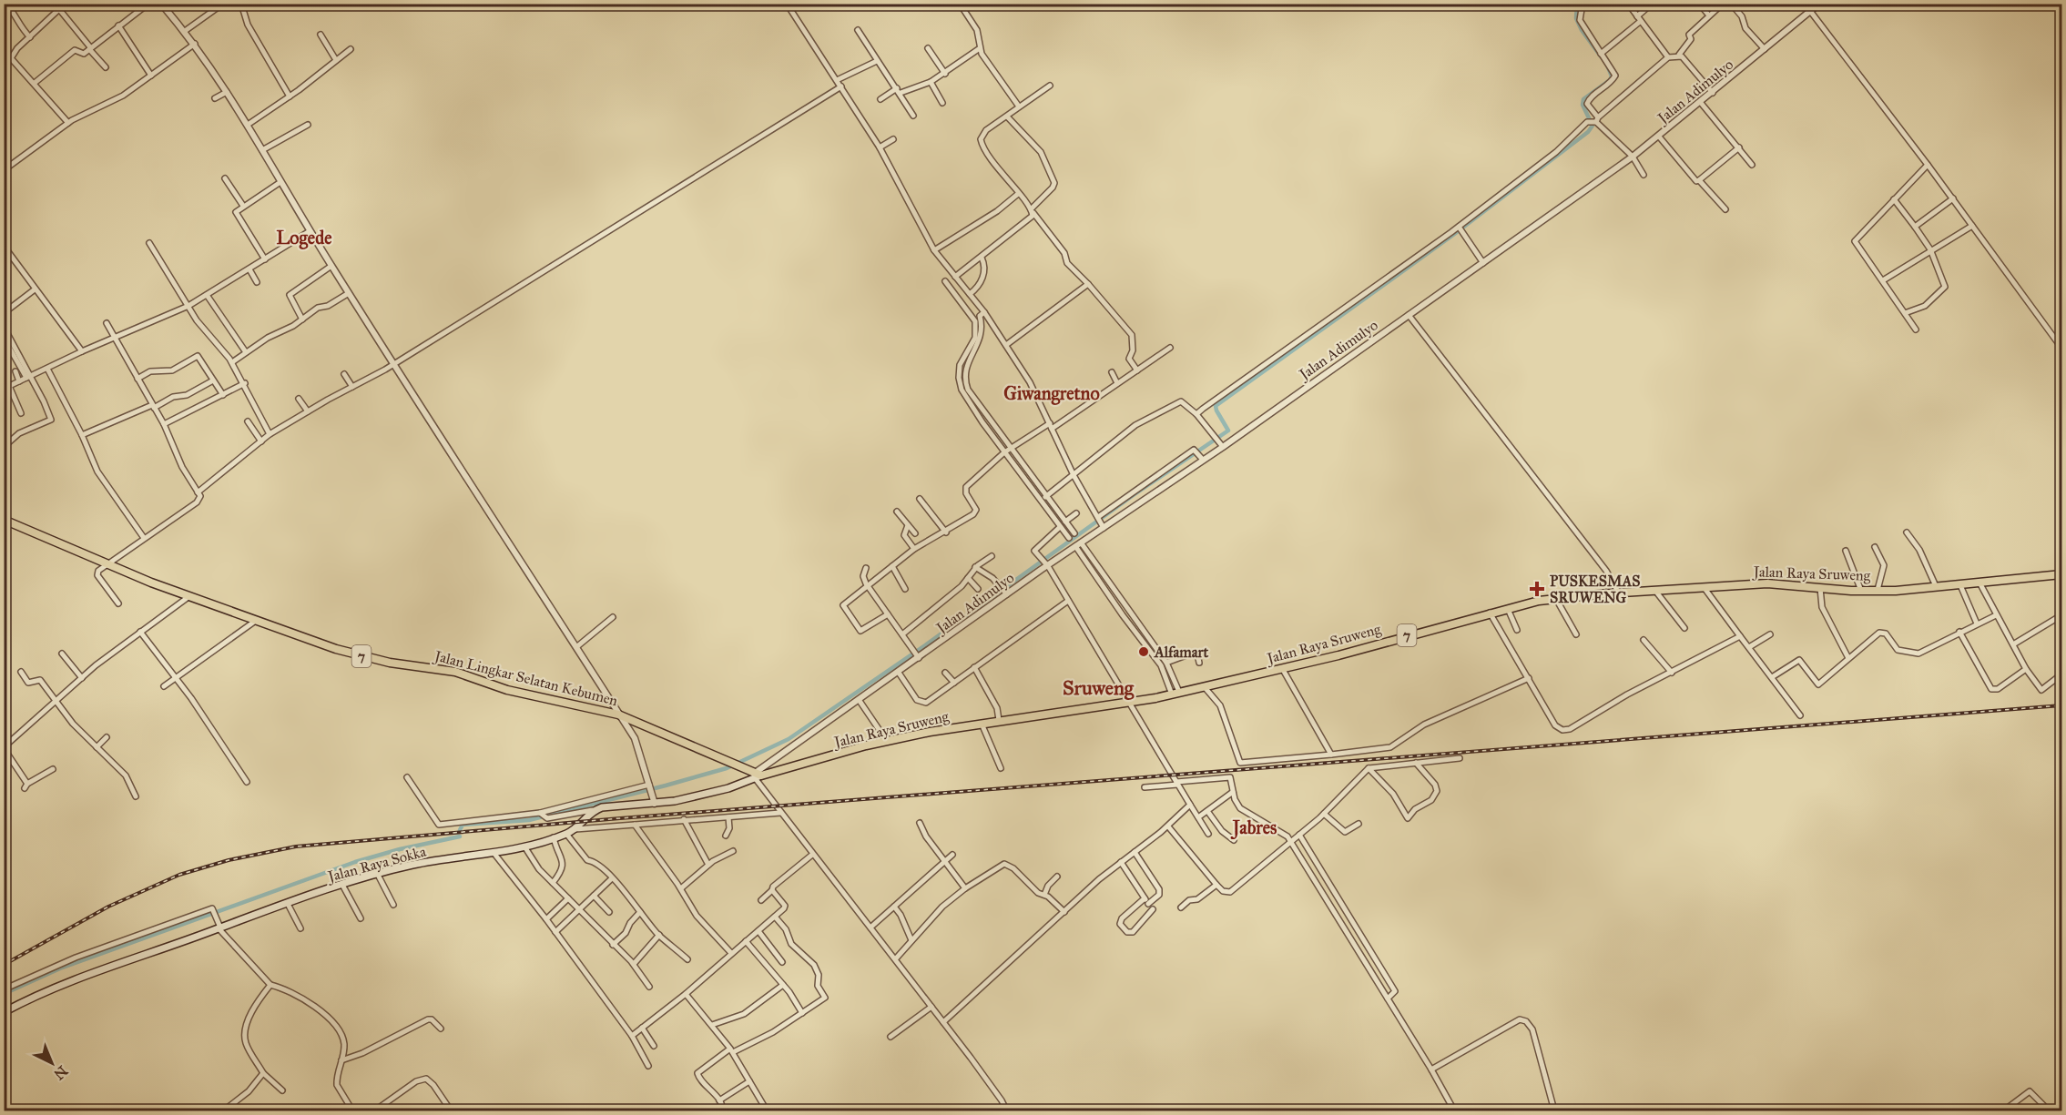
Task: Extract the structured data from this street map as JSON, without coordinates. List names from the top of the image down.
{
  "streets": {
    "highway": ["Jalan Raya Sruweng", "7", "Jalan Lingkar Selatan Kebumen"],
    "main road": ["Jalan Raya Sokka"],
    "street": ["Jalan Adimulyo"]
  },
  "crossings": [
    ["Jalan Adimulyo", "Jalan Raya Sruweng"],
    ["Jalan Adimulyo", "Jalan Lingkar Selatan Kebumen"],
    ["Jalan Raya Sruweng", "Jalan Lingkar Selatan Kebumen"]
  ],
  "districts": [
    "Logede",
    "Giwangretno",
    "Sruweng",
    "Jabres"
  ],
  "places": {
    "health": ["PUSKESMAS SRUWENG"],
    "other": ["Alfamart"]
  },
  "north": "bottom right"
}
